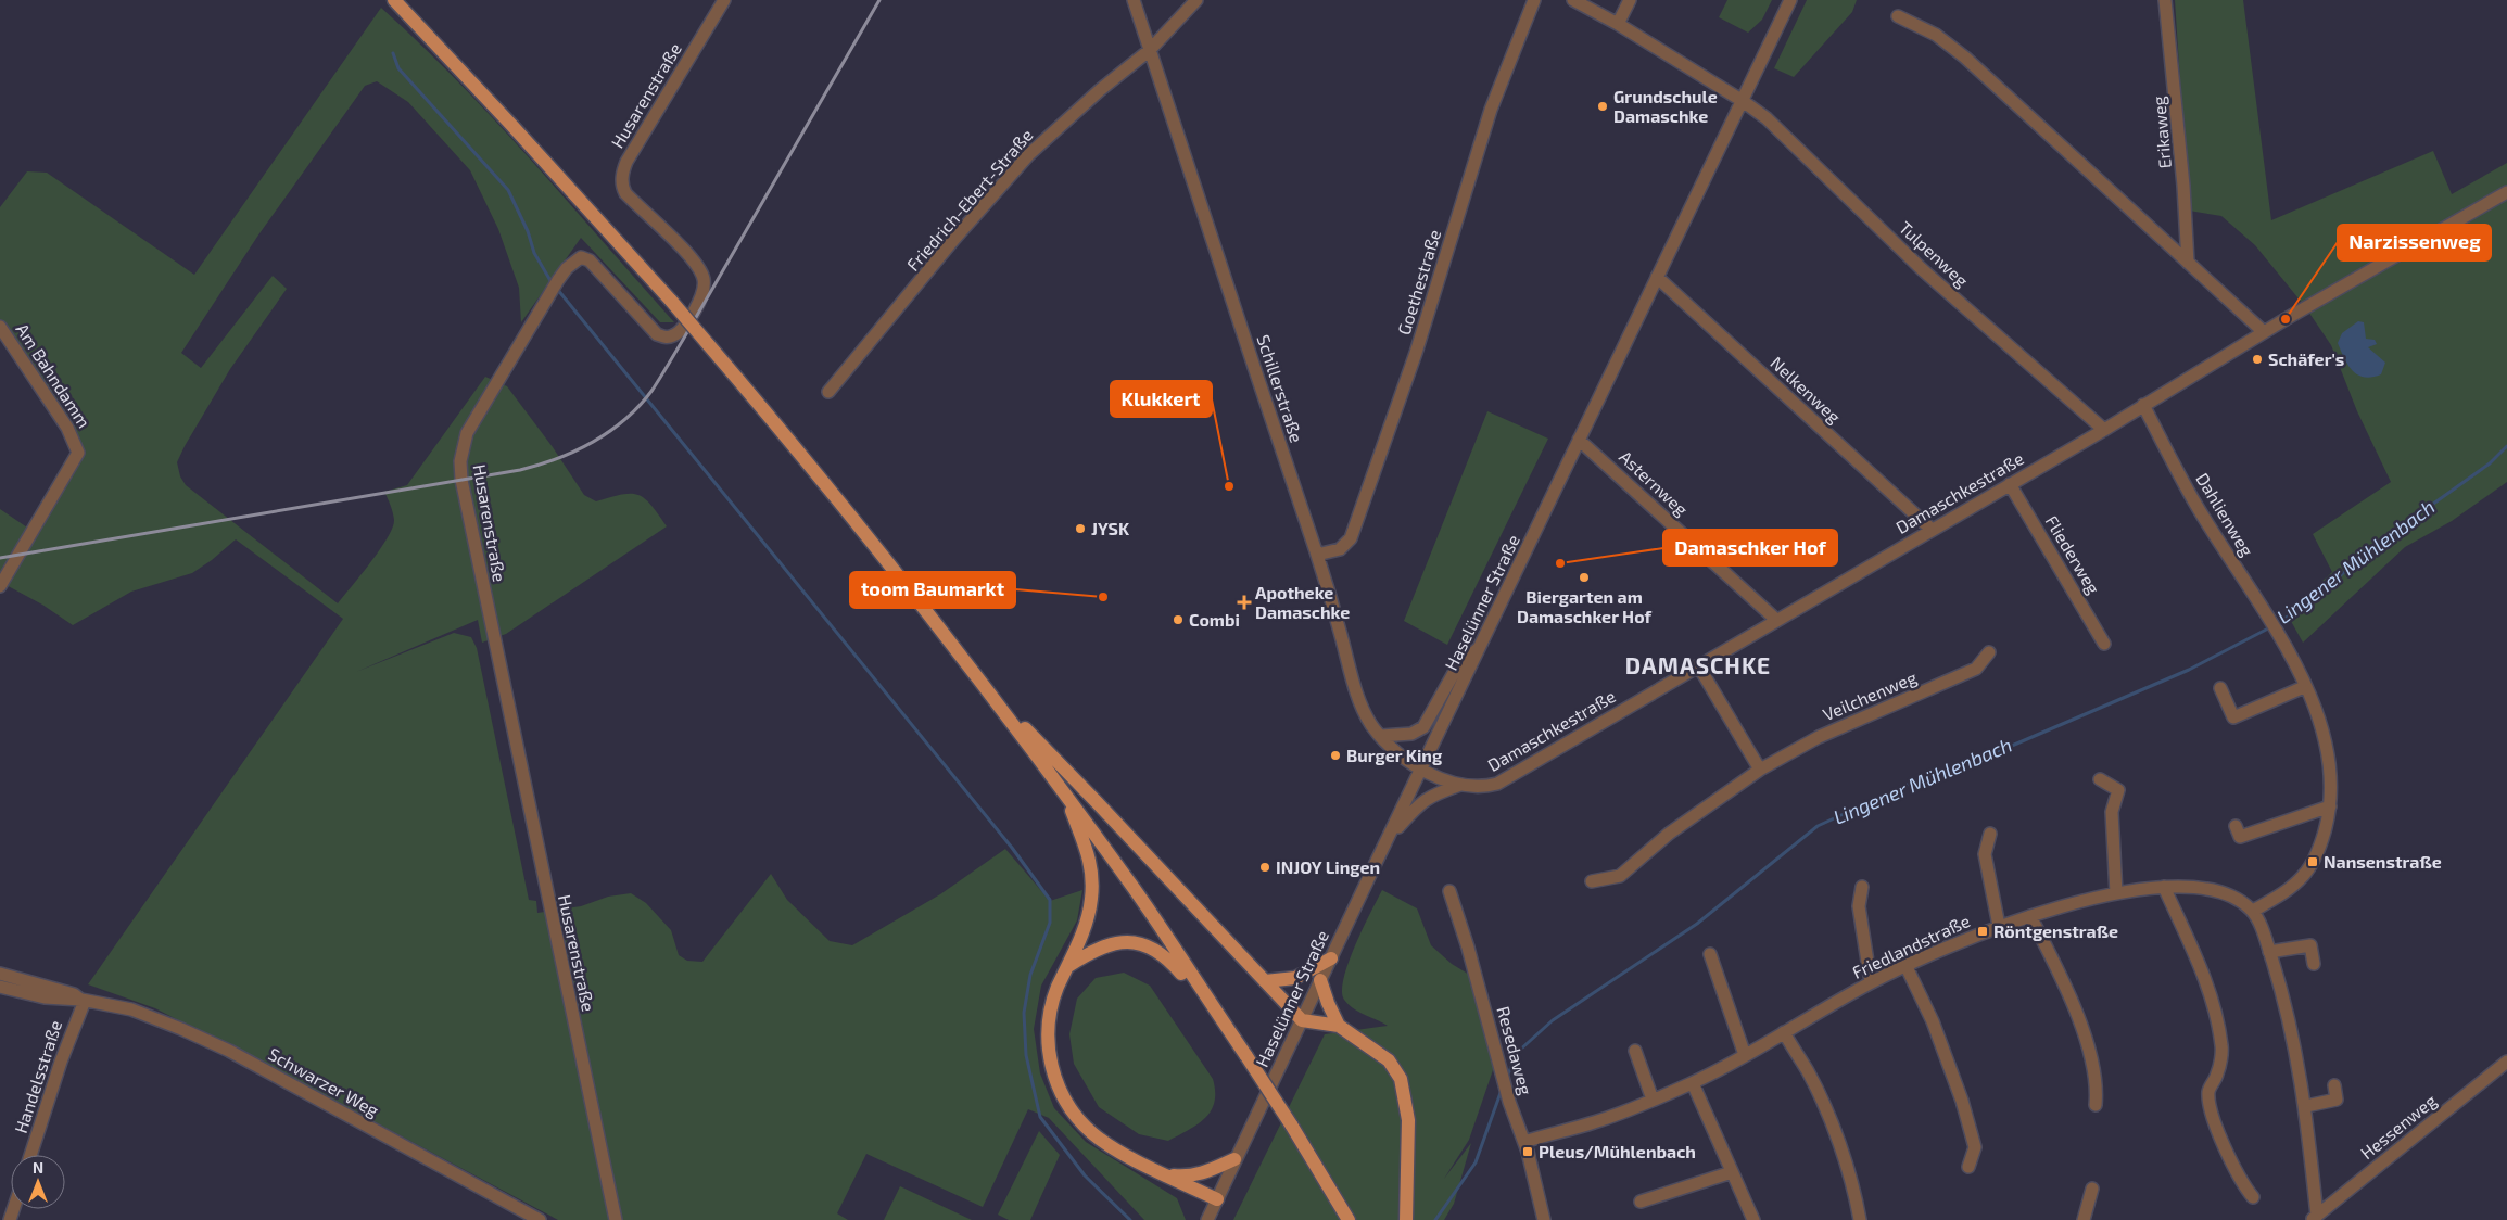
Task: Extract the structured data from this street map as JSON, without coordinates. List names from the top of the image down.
{
  "streets": {
    "street": [
      "Husarenstraße",
      "Erikaweg",
      "Friedrich-Ebert-Straße",
      "Tulpenweg",
      "Goethestraße",
      "Am Bahndamm",
      "Schillerstraße",
      "Nelkenweg",
      "Asternweg",
      "Damaschkestraße",
      "Dahlienweg",
      "Fliederweg",
      "Haselünner Straße",
      "Veilchenweg",
      "Friedlandstraße",
      "Resedaweg",
      "Handelsstraße",
      "Schwarzer Weg",
      "Hessenweg"
    ]
  },
  "crossings": [
    ["Friedrich-Ebert-Straße", "Schillerstraße"],
    ["Tulpenweg", "Damaschkestraße"],
    ["Tulpenweg", "Haselünner Straße"],
    ["Goethestraße", "Schillerstraße"],
    ["Schillerstraße", "Damaschkestraße"],
    ["Schillerstraße", "Haselünner Straße"],
    ["Nelkenweg", "Damaschkestraße"],
    ["Nelkenweg", "Haselünner Straße"],
    ["Asternweg", "Damaschkestraße"],
    ["Asternweg", "Haselünner Straße"],
    ["Damaschkestraße", "Dahlienweg"],
    ["Damaschkestraße", "Fliederweg"],
    ["Damaschkestraße", "Haselünner Straße"],
    ["Friedlandstraße", "Resedaweg"],
    ["Handelsstraße", "Schwarzer Weg"]
  ],
  "districts": ["DAMASCHKE"],
  "water": ["Lingener Mühlenbach"],
  "places": {
    "other": [
      "Grundschule Damaschke",
      "Narzissenweg",
      "Schäfer's",
      "Klukkert",
      "JYSK",
      "Damaschker Hof",
      "Biergarten am Damaschker Hof",
      "toom Baumarkt",
      "Combi",
      "Burger King",
      "INJOY Lingen"
    ],
    "health": ["Apotheke Damaschke"],
    "transit": ["Nansenstraße", "Röntgenstraße", "Pleus/Mühlenbach"]
  },
  "north": "top"
}
